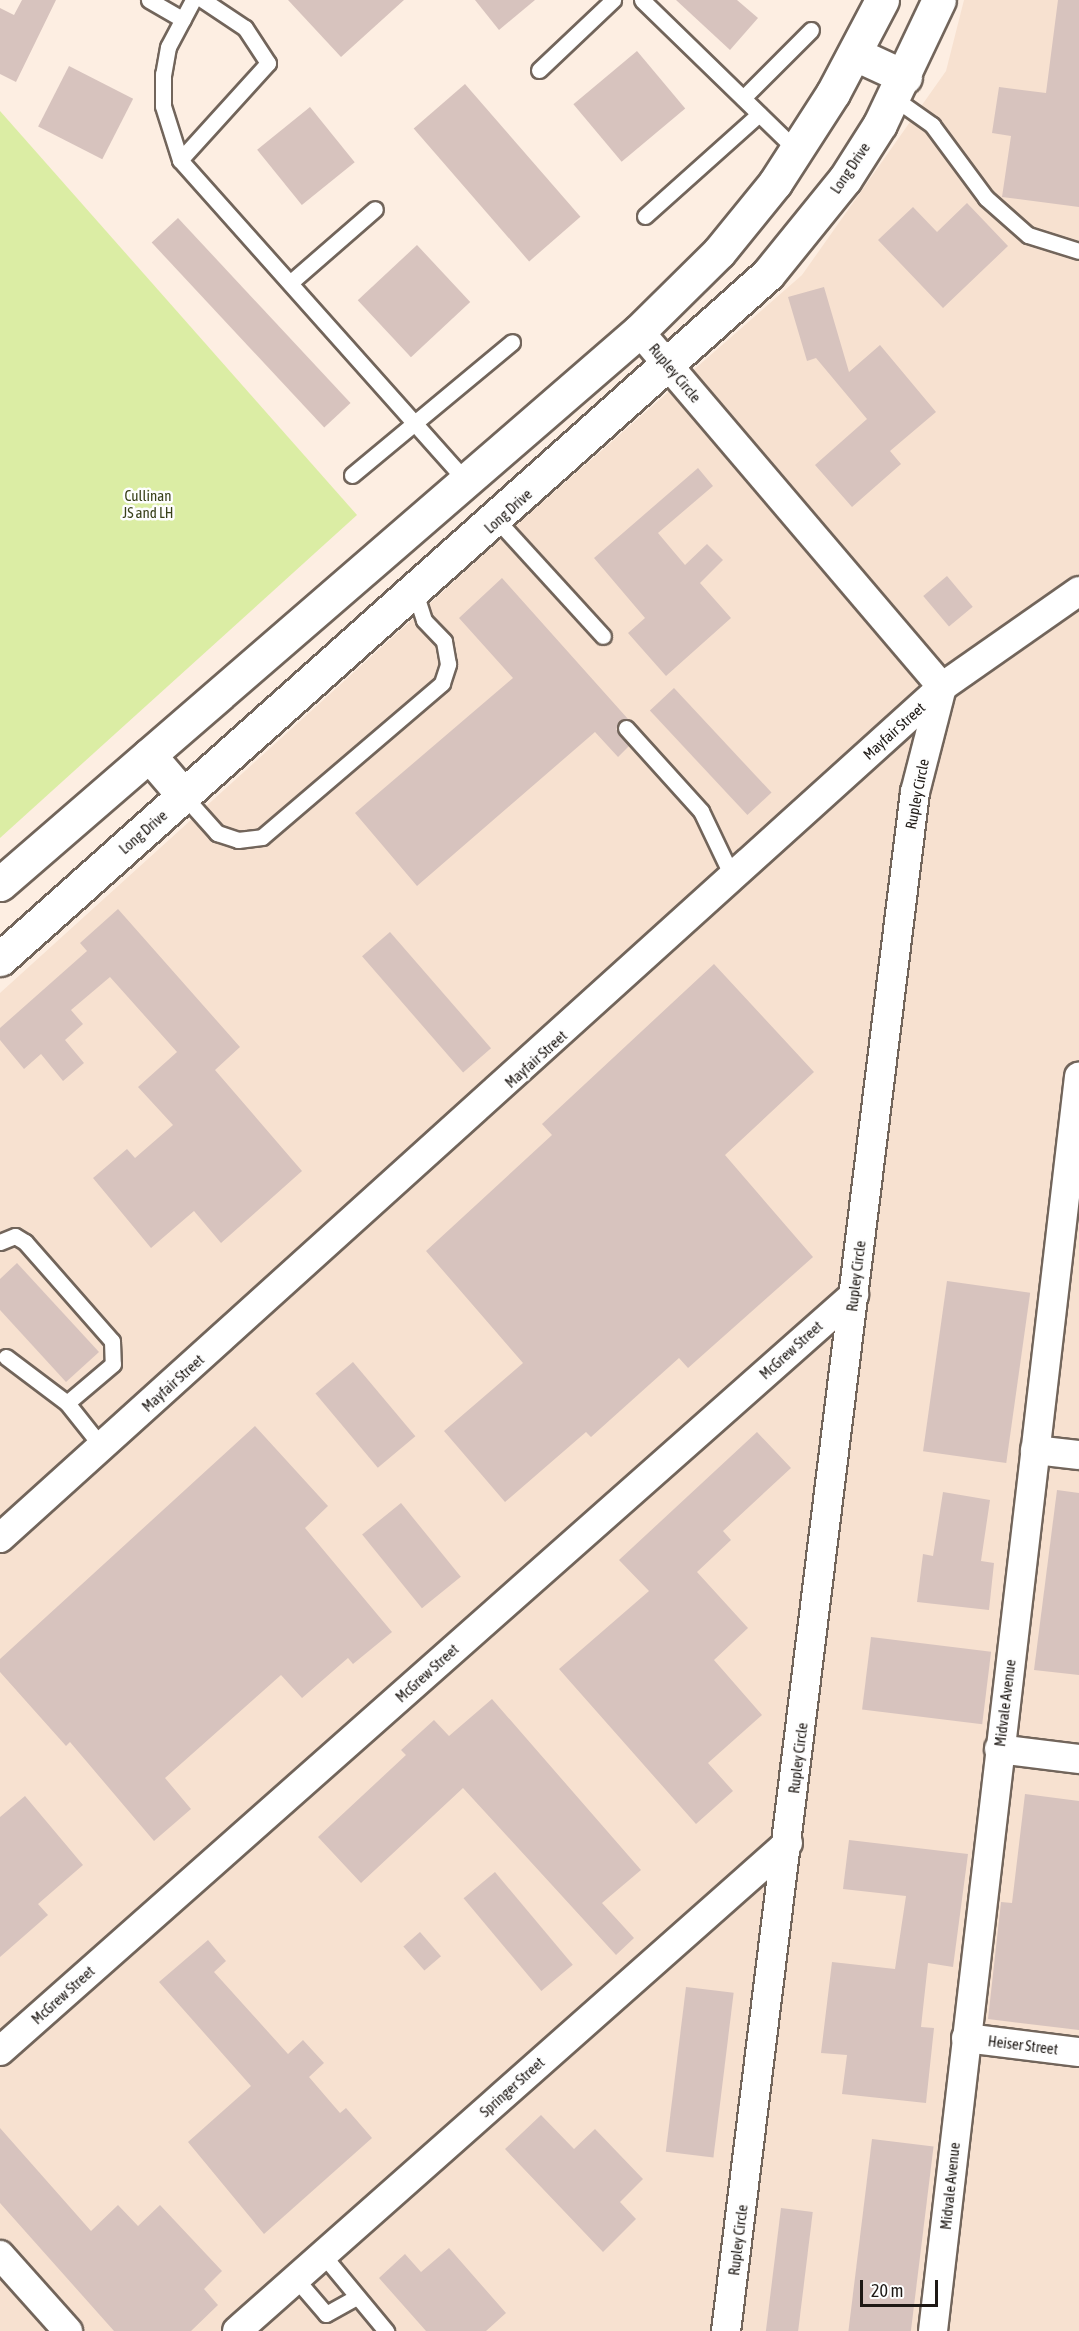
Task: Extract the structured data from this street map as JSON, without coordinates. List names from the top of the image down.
{
  "streets": {
    "main road": ["Long Drive"],
    "street": [
      "Rupley Circle",
      "Mayfair Street",
      "McGrew Street",
      "Midvale Avenue",
      "Heiser Street",
      "Springer Street"
    ]
  },
  "crossings": [
    ["Long Drive", "Rupley Circle"],
    ["Rupley Circle", "Mayfair Street"],
    ["Rupley Circle", "McGrew Street"],
    ["Rupley Circle", "Springer Street"],
    ["Midvale Avenue", "Heiser Street"]
  ],
  "parks": ["Cullinan JS and LH"],
  "scale_bar": "20 m"
}
